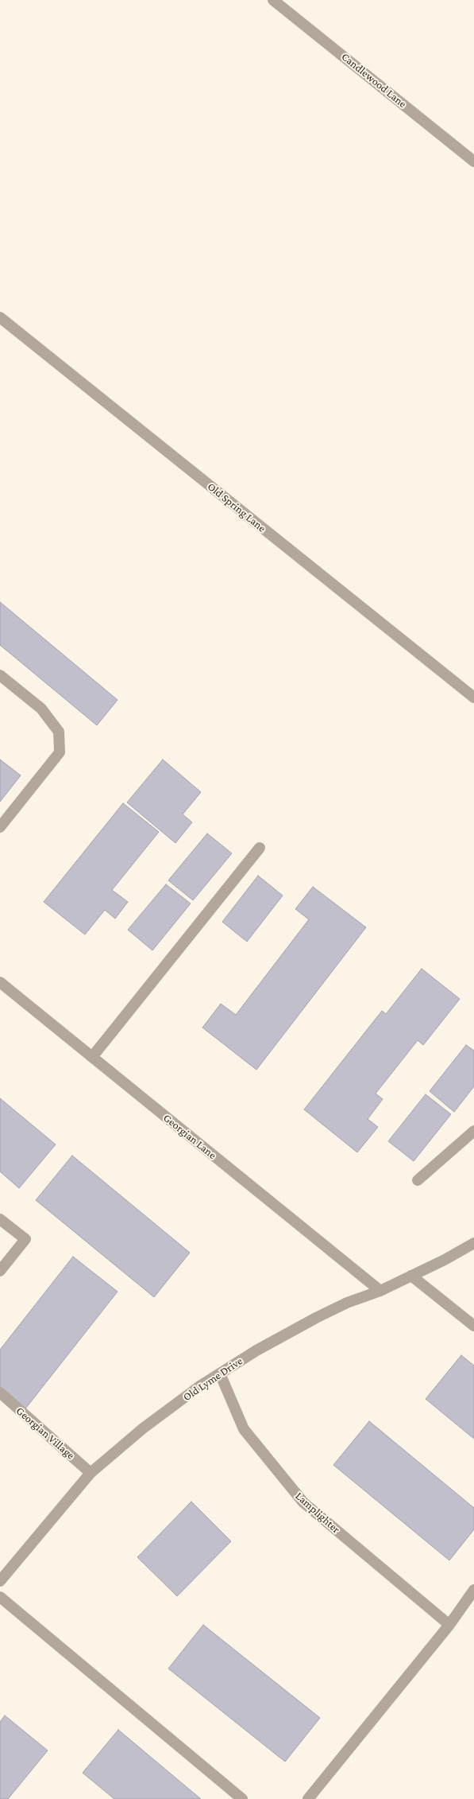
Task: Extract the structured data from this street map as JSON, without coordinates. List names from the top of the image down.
{
  "streets": {
    "street": [
      "Candlewood Lane",
      "Old Spring Lane",
      "Georgian Lane",
      "Old Lyme Drive",
      "Georgian Village",
      "Lamplighter"
    ]
  },
  "crossings": [
    ["Georgian Lane", "Old Lyme Drive"],
    ["Old Lyme Drive", "Georgian Village"],
    ["Old Lyme Drive", "Lamplighter"]
  ]
}
